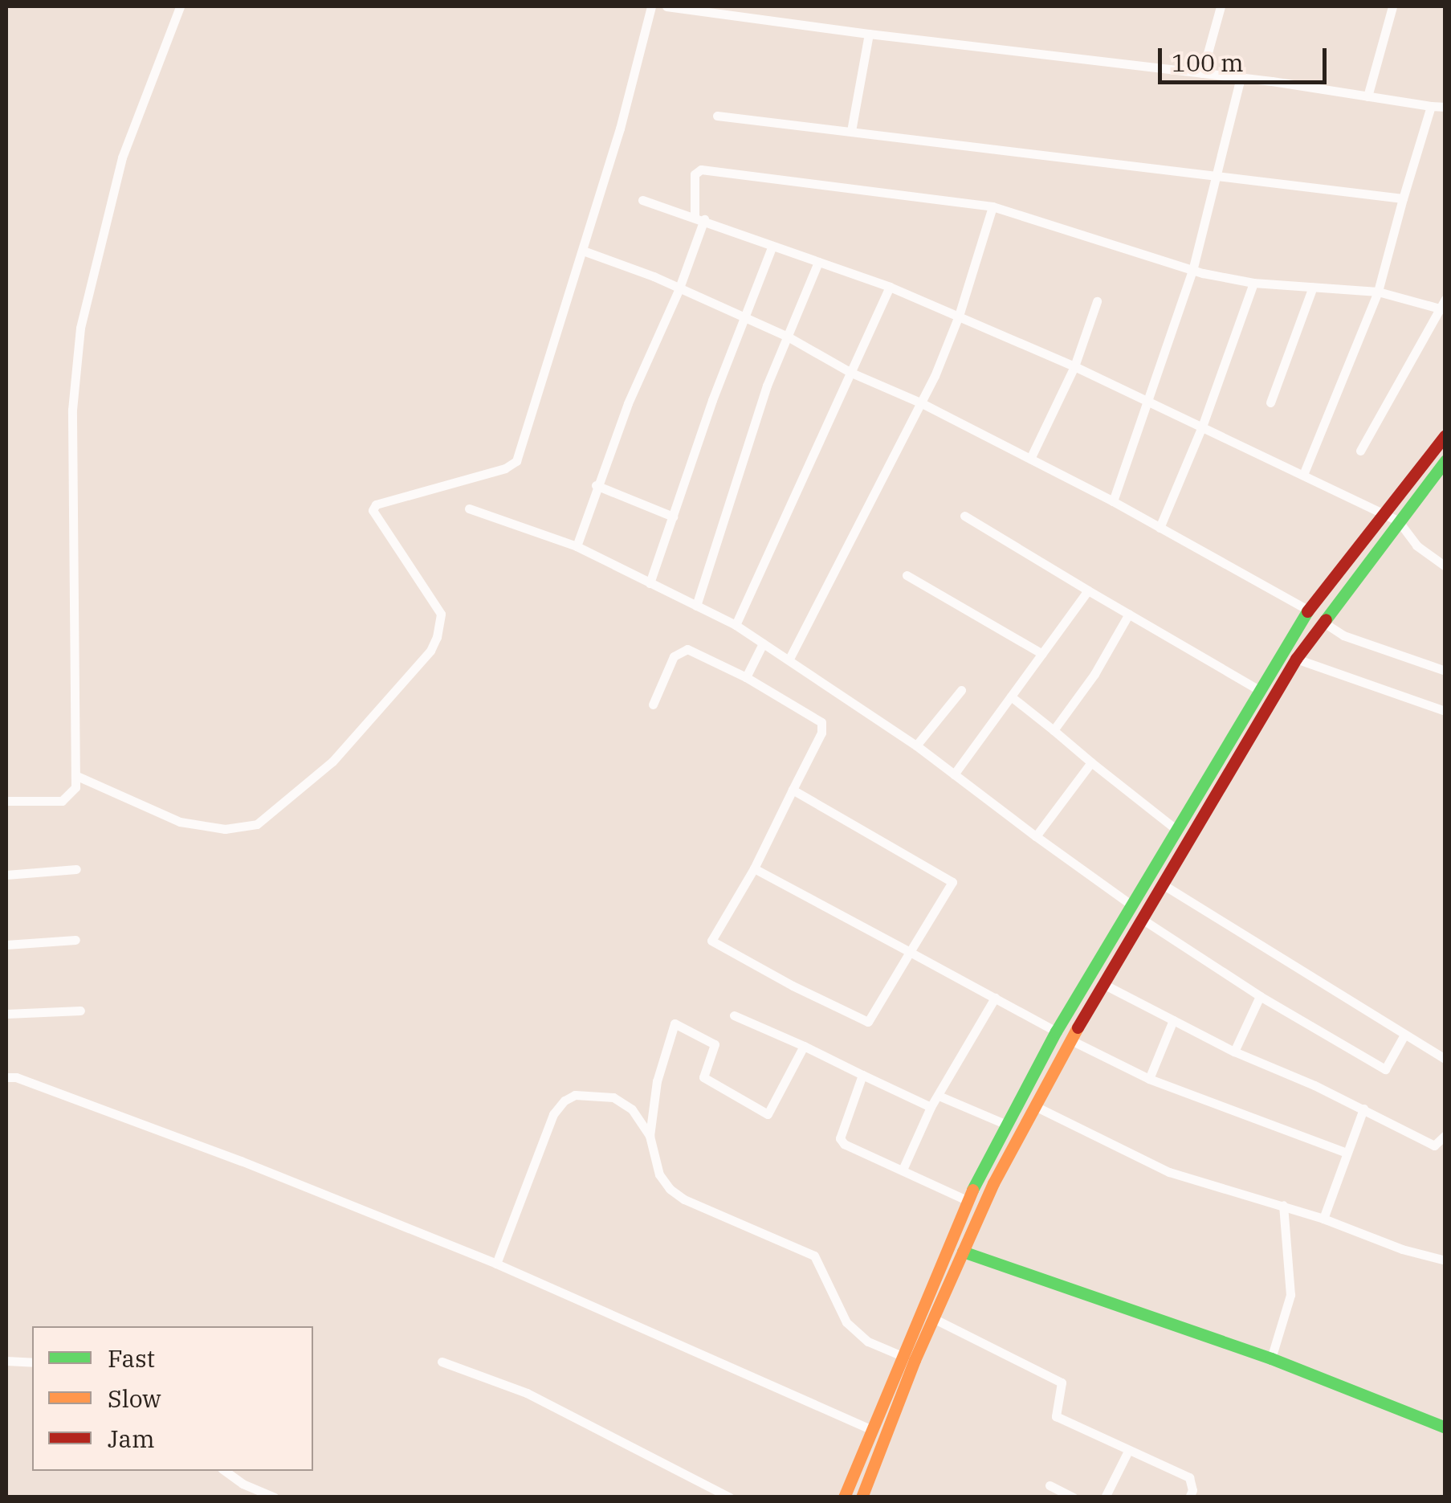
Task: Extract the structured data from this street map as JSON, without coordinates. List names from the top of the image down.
{
  "legend": ["Fast", "Slow", "Jam"],
  "scale_bar": "100 m"
}
